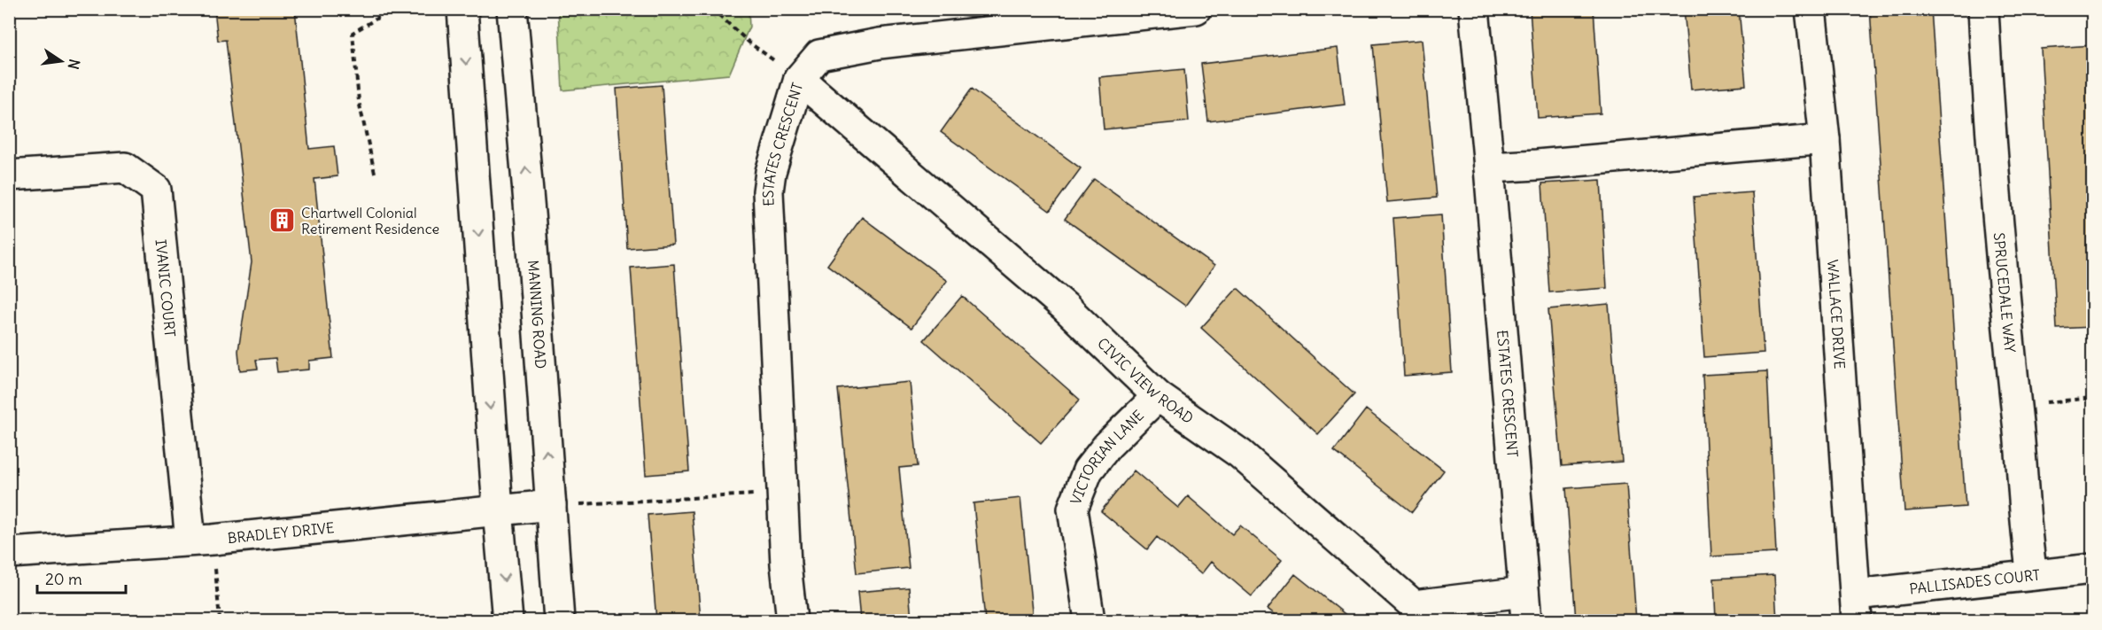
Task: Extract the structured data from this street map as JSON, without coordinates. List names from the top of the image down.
{
  "streets": {
    "street": [
      "ESTATES CRESCENT",
      "IVANIC COURT",
      "SPRUCEDALE WAY",
      "MANNING ROAD",
      "WALLACE DRIVE",
      "CIVIC VIEW ROAD",
      "VICTORIAN LANE",
      "BRADLEY DRIVE",
      "PALLISADES COURT"
    ]
  },
  "crossings": [
    ["ESTATES CRESCENT", "CIVIC VIEW ROAD"],
    ["IVANIC COURT", "BRADLEY DRIVE"],
    ["SPRUCEDALE WAY", "PALLISADES COURT"],
    ["MANNING ROAD", "BRADLEY DRIVE"],
    ["WALLACE DRIVE", "PALLISADES COURT"],
    ["CIVIC VIEW ROAD", "VICTORIAN LANE"]
  ],
  "places": {
    "building": ["Chartwell Colonial Retirement Residence"]
  },
  "scale_bar": "20 m",
  "north": "right"
}
